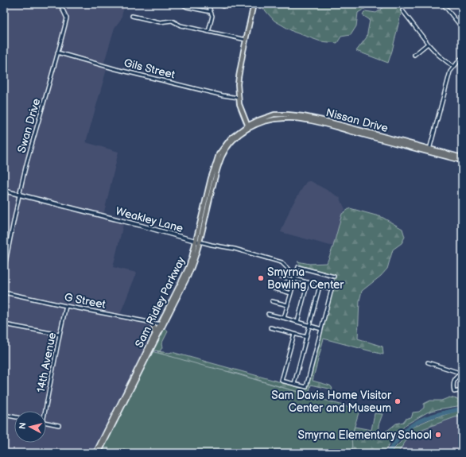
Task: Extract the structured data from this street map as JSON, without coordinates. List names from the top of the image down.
{
  "streets": {
    "main road": ["Nissan Drive", "Weakley Lane", "Sam Ridley Parkway"],
    "street": [
      "Gils Street",
      "Swan Drive",
      "G Street",
      "14th Avenue"
    ]
  },
  "crossings": [
    ["Gils Street", "Swan Drive"],
    ["Nissan Drive", "Sam Ridley Parkway"],
    ["Swan Drive", "Weakley Lane"],
    ["Weakley Lane", "Sam Ridley Parkway"],
    ["G Street", "Sam Ridley Parkway"],
    ["G Street", "14th Avenue"]
  ],
  "places": ["Smyrna Bowling Center", "Sam Davis Home Visitor Center and Museum", "Smyrna Elementary School"],
  "north": "left"
}
